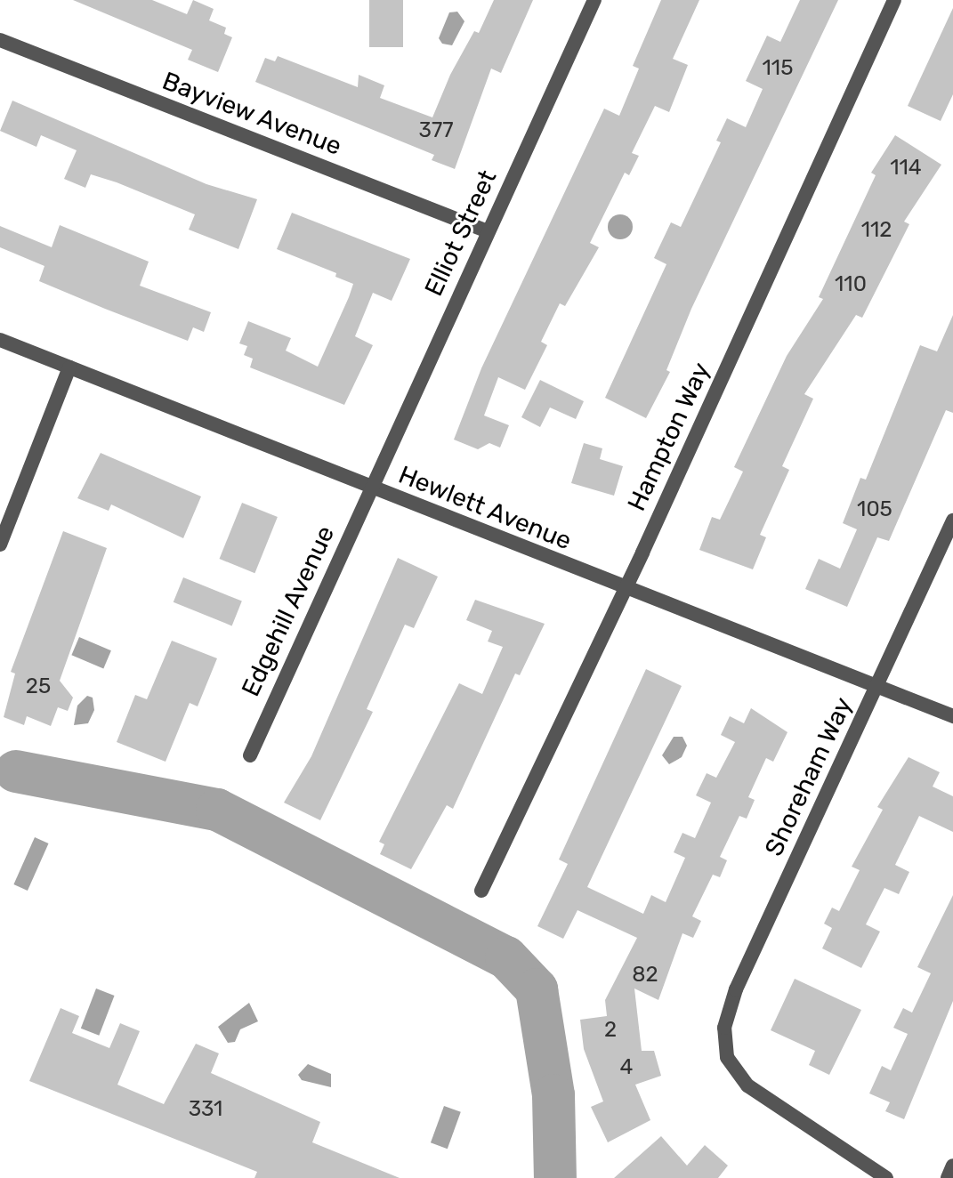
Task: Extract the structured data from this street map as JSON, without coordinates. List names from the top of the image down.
{
  "streets": {
    "street": [
      "Bayview Avenue",
      "Elliot Street",
      "Hampton Way",
      "Hewlett Avenue",
      "Edgehill Avenue",
      "Shoreham Way"
    ]
  },
  "crossings": [
    ["Bayview Avenue", "Elliot Street"],
    ["Elliot Street", "Hewlett Avenue"],
    ["Elliot Street", "Edgehill Avenue"],
    ["Hampton Way", "Hewlett Avenue"],
    ["Hewlett Avenue", "Edgehill Avenue"],
    ["Hewlett Avenue", "Shoreham Way"]
  ],
  "house_numbers": [
    "115",
    "377",
    "114",
    "112",
    "110",
    "105",
    "25",
    "82",
    "2",
    "4",
    "331"
  ]
}
